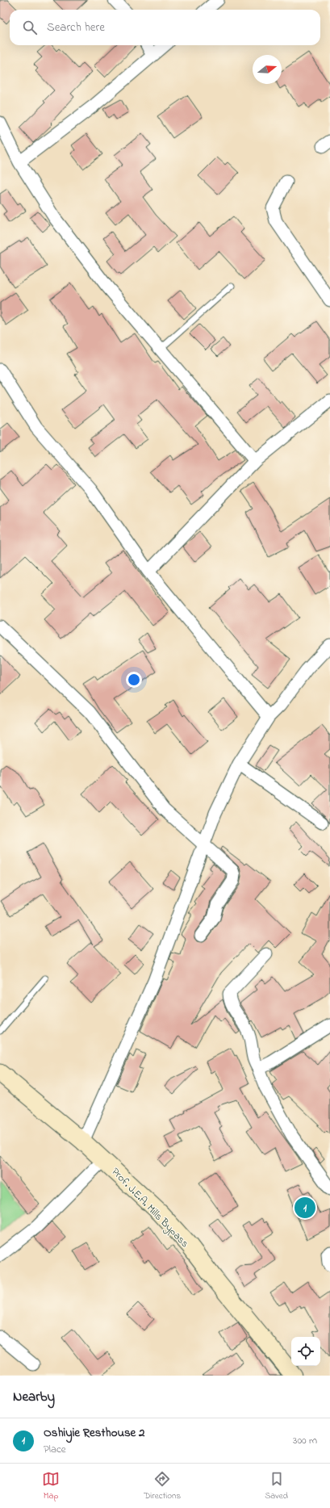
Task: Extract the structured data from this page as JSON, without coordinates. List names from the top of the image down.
{
  "streets": {
    "street": ["Prof. J.E.A. Mills Bypass"]
  },
  "north": "right",
  "page": {
    "search": "Search here",
    "pins": "1",
    "heading": "Nearby",
    "list": [
      {
        "mark": "1",
        "name": "Oshiyie Resthouse 2",
        "note": "Place",
        "value": "300 m"
      }
    ],
    "nav": ["Map", "Directions", "Saved"]
  }
}
